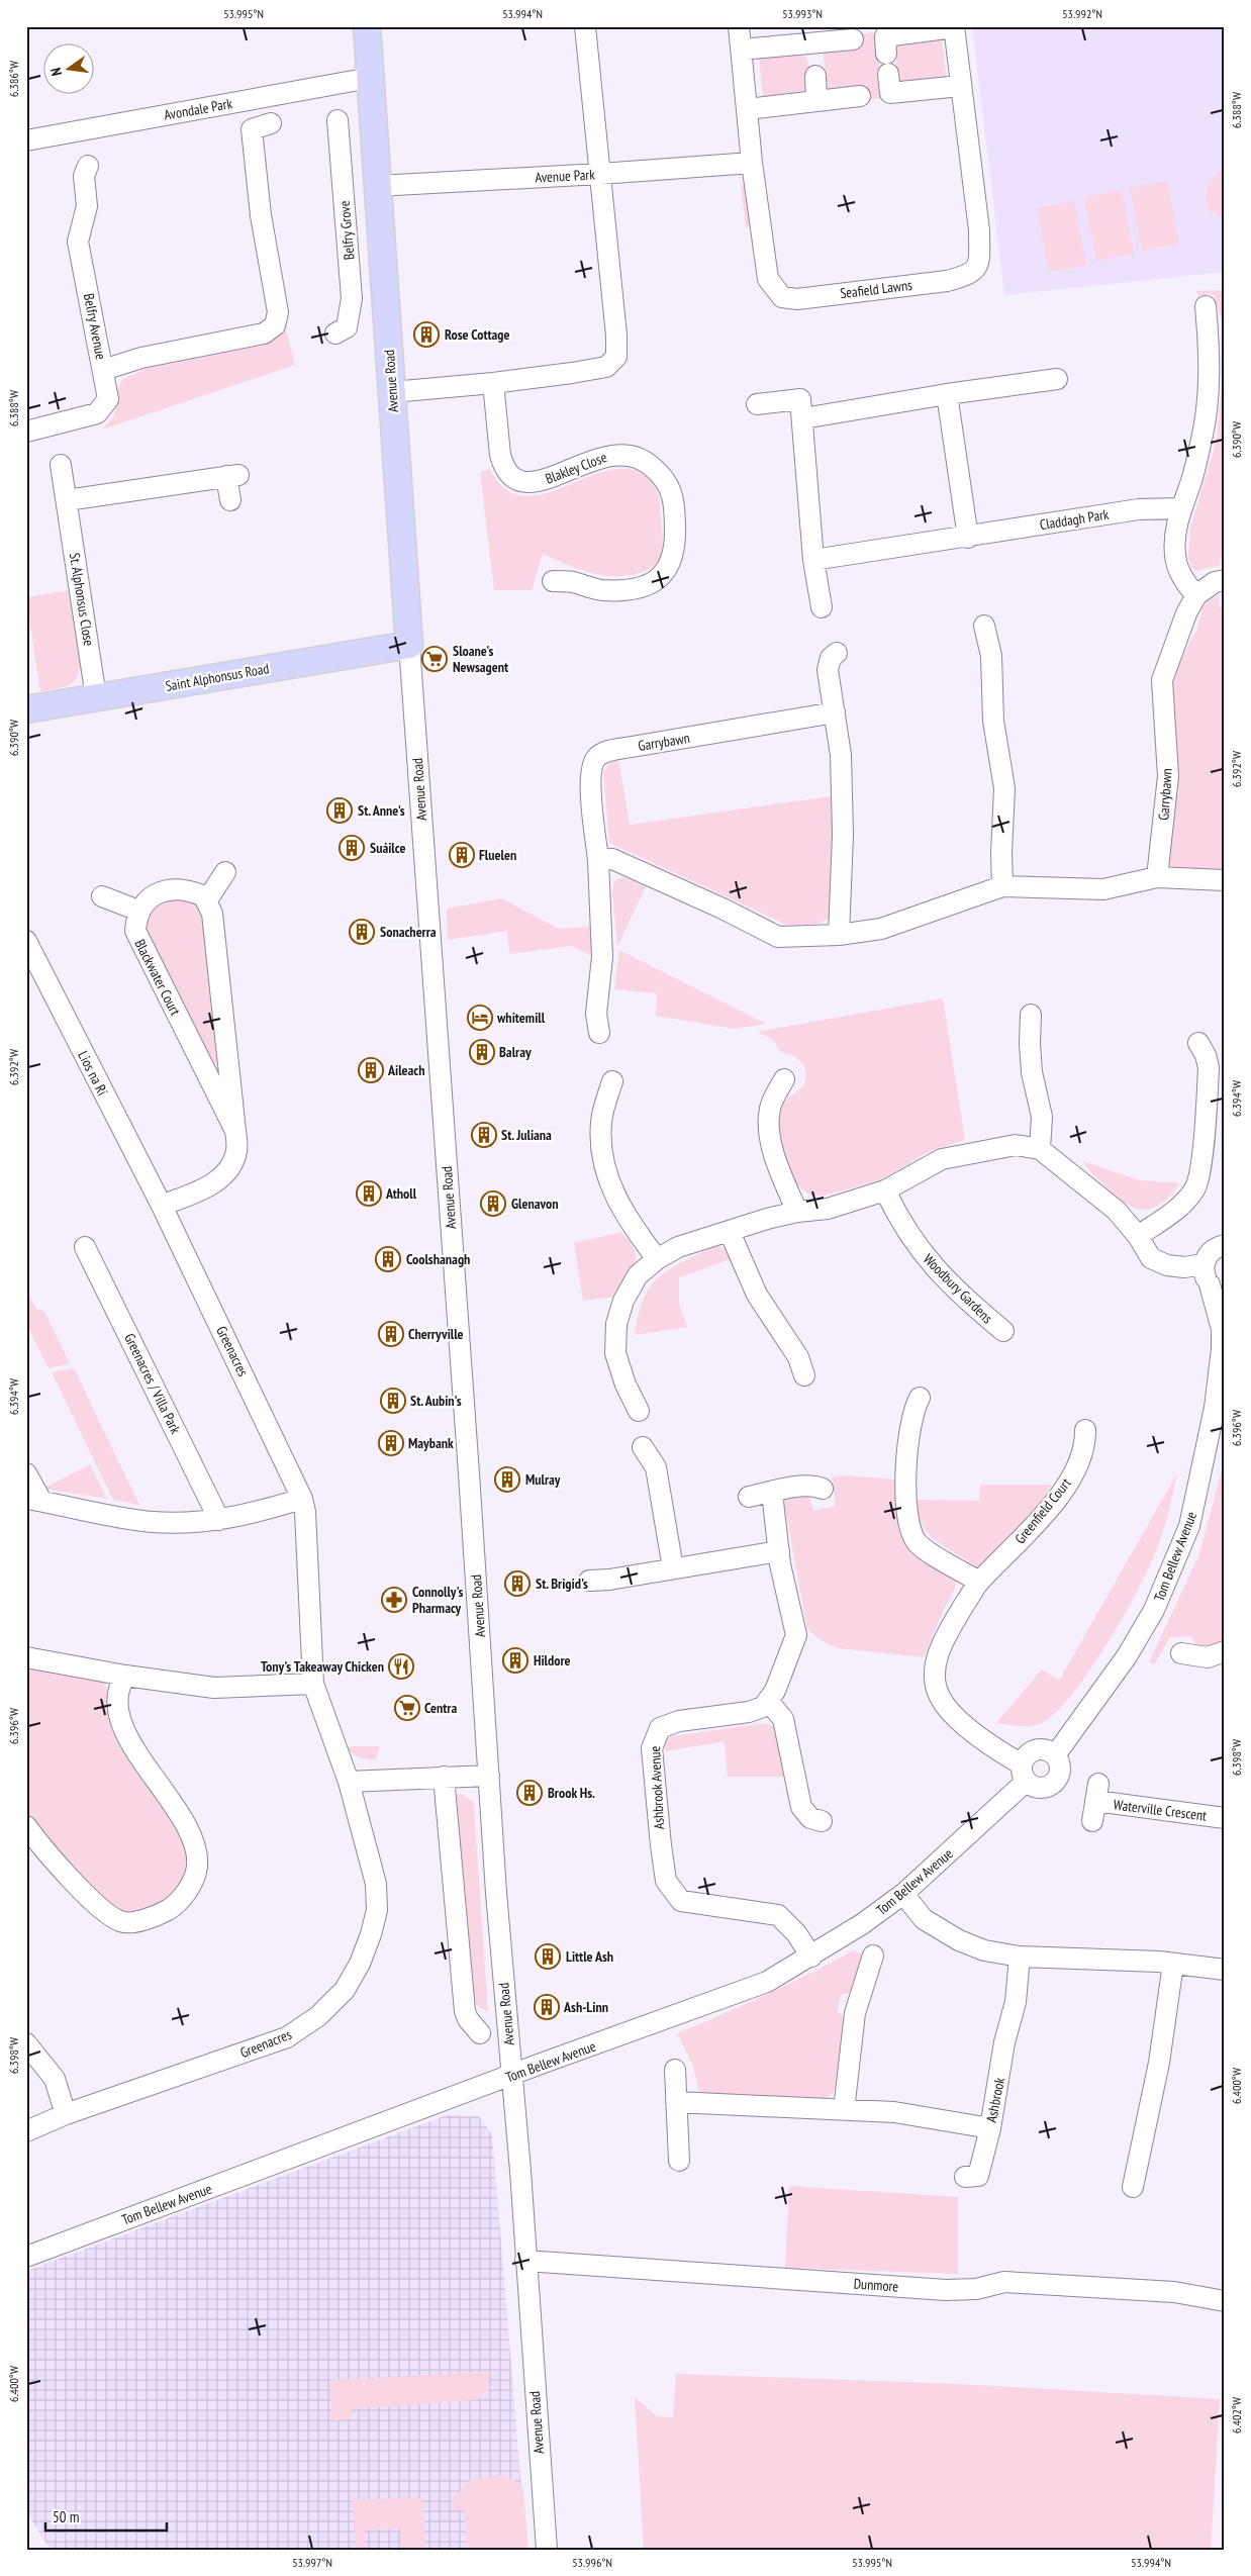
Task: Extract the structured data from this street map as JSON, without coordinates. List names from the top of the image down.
{
  "streets": {
    "main road": ["Avenue Road", "Saint Alphonsus Road"],
    "street": [
      "Avondale Park",
      "Avenue Park",
      "Belfry Grove",
      "Seafield Lawns",
      "Belfry Avenue",
      "Blakley Close",
      "Claddagh Park",
      "St. Alphonsus Close",
      "Garrybawn",
      "Blackwater Court",
      "Lios na Rí",
      "Woodbury Gardens",
      "Greenacres",
      "Greenacres / Villa Park",
      "Greenfield Court",
      "Tom Bellew Avenue",
      "Ashbrook Avenue",
      "Waterville Crescent",
      "Ashbrook",
      "Dunmore"
    ]
  },
  "crossings": [
    ["Avondale Park", "Avenue Road"],
    ["Avenue Park", "Seafield Lawns"],
    ["Avenue Park", "Avenue Road"],
    ["Avenue Road", "Saint Alphonsus Road"],
    ["Avenue Road", "Tom Bellew Avenue"],
    ["Avenue Road", "Dunmore"],
    ["St. Alphonsus Close", "Saint Alphonsus Road"],
    ["Blackwater Court", "Lios na Rí"],
    ["Blackwater Court", "Greenacres"],
    ["Lios na Rí", "Greenacres"],
    ["Greenfield Court", "Tom Bellew Avenue"],
    ["Tom Bellew Avenue", "Ashbrook Avenue"]
  ],
  "places": {
    "building": [
      "Rose Cottage",
      "St. Anne's",
      "Suáilce",
      "Fluelen",
      "Sonacherra",
      "Balray",
      "Aileach",
      "St. Juliana",
      "Atholl",
      "Glenavon",
      "Coolshanagh",
      "Cherryville",
      "St. Aubin's",
      "Maybank",
      "Mulray",
      "St. Brigid's",
      "Hildore",
      "Brook Hs.",
      "Little Ash",
      "Ash-Linn"
    ],
    "supermarket": ["Sloane's Newsagent", "Centra"],
    "hotel": ["whitemill"],
    "pharmacy": ["Connolly's Pharmacy"],
    "restaurant": ["Tony's Takeaway Chicken"]
  },
  "scale_bar": "50 m",
  "north": "left",
  "coordinates": [
    "53.995°N",
    "53.994°N",
    "53.993°N",
    "53.992°N",
    "6.386°W",
    "6.388°W",
    "6.390°W",
    "6.392°W",
    "6.394°W",
    "6.396°W",
    "6.398°W",
    "6.400°W",
    "6.402°W",
    "53.997°N",
    "53.996°N"
  ]
}
